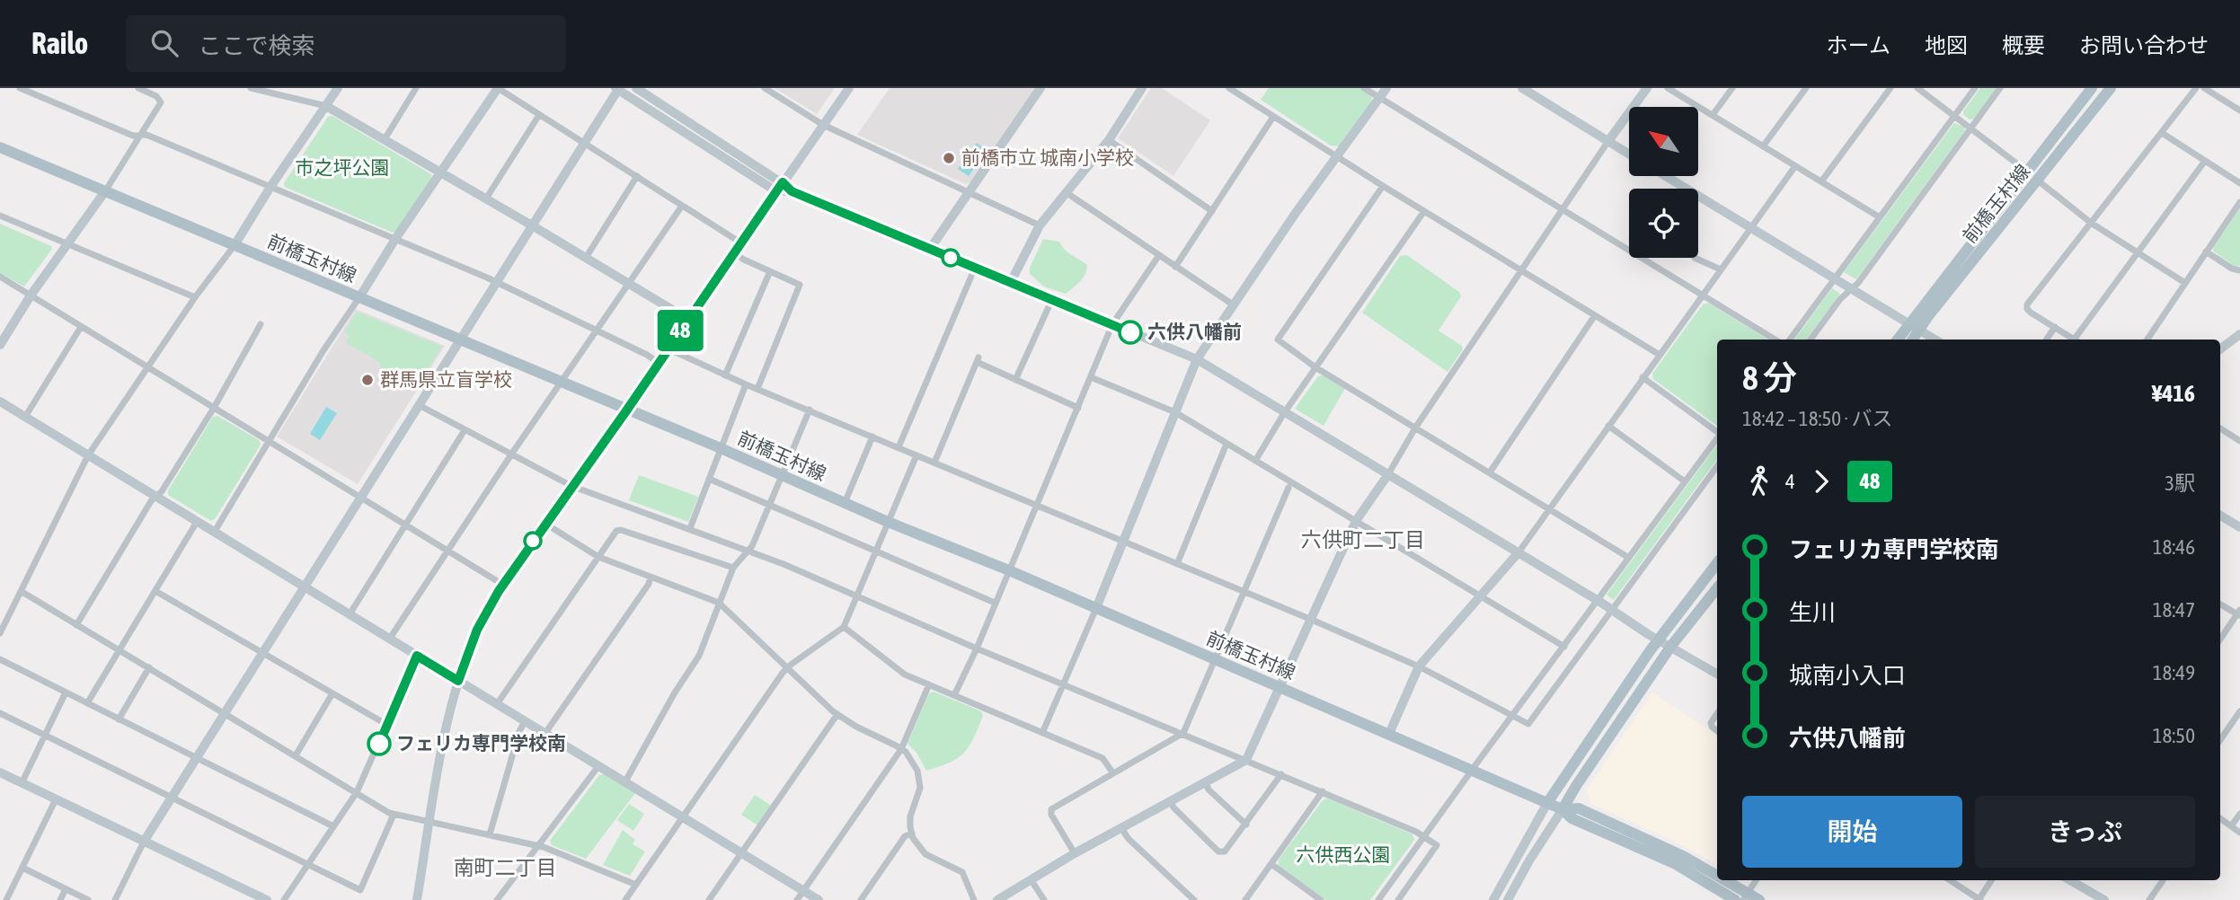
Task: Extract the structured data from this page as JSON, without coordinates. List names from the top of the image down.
{
  "streets": {
    "main road": ["前橋玉村線"]
  },
  "districts": ["六供町二丁目", "南町二丁目"],
  "parks": ["市之坪公園", "六供西公園"],
  "places": [
    "前橋市立 城南小学校",
    "六供八幡前",
    "群馬県立盲学校",
    "フェリカ専門学校南"
  ],
  "lines": ["bus line 48"],
  "north": "top left",
  "page": {
    "header": "Railo",
    "search": "ここで検索",
    "nav": [
      "ホーム",
      "地図",
      "概要",
      "お問い合わせ"
    ],
    "on_map": "48",
    "heading": ["8 分", "18:42 – 18:50 · バス", "¥416"],
    "legs": ["4", "48", "3駅"],
    "list": [
      {
        "name": "フェリカ専門学校南",
        "value": "18:46"
      },
      {
        "name": "生川",
        "value": "18:47"
      },
      {
        "name": "城南小入口",
        "value": "18:49"
      },
      {
        "name": "六供八幡前",
        "value": "18:50"
      }
    ],
    "buttons": ["開始", "きっぷ"]
  }
}
